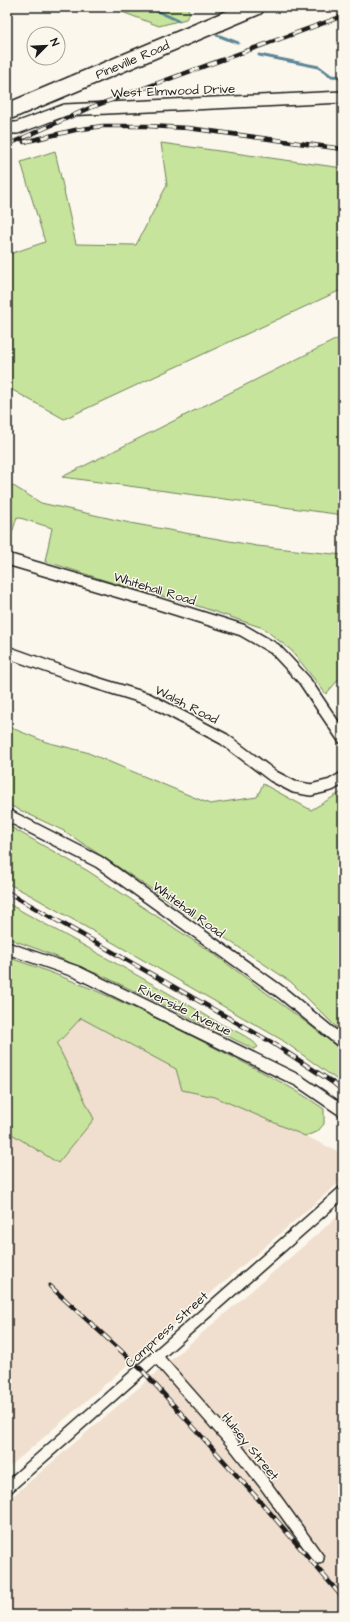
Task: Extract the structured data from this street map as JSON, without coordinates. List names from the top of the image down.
{
  "streets": {
    "main road": ["Pineville Road"],
    "street": [
      "West Elmwood Drive",
      "Whitehall Road",
      "Walsh Road",
      "Riverside Avenue",
      "Compress Street",
      "Hulsey Street"
    ]
  },
  "crossings": [
    ["Compress Street", "Hulsey Street"]
  ],
  "north": "top right"
}
